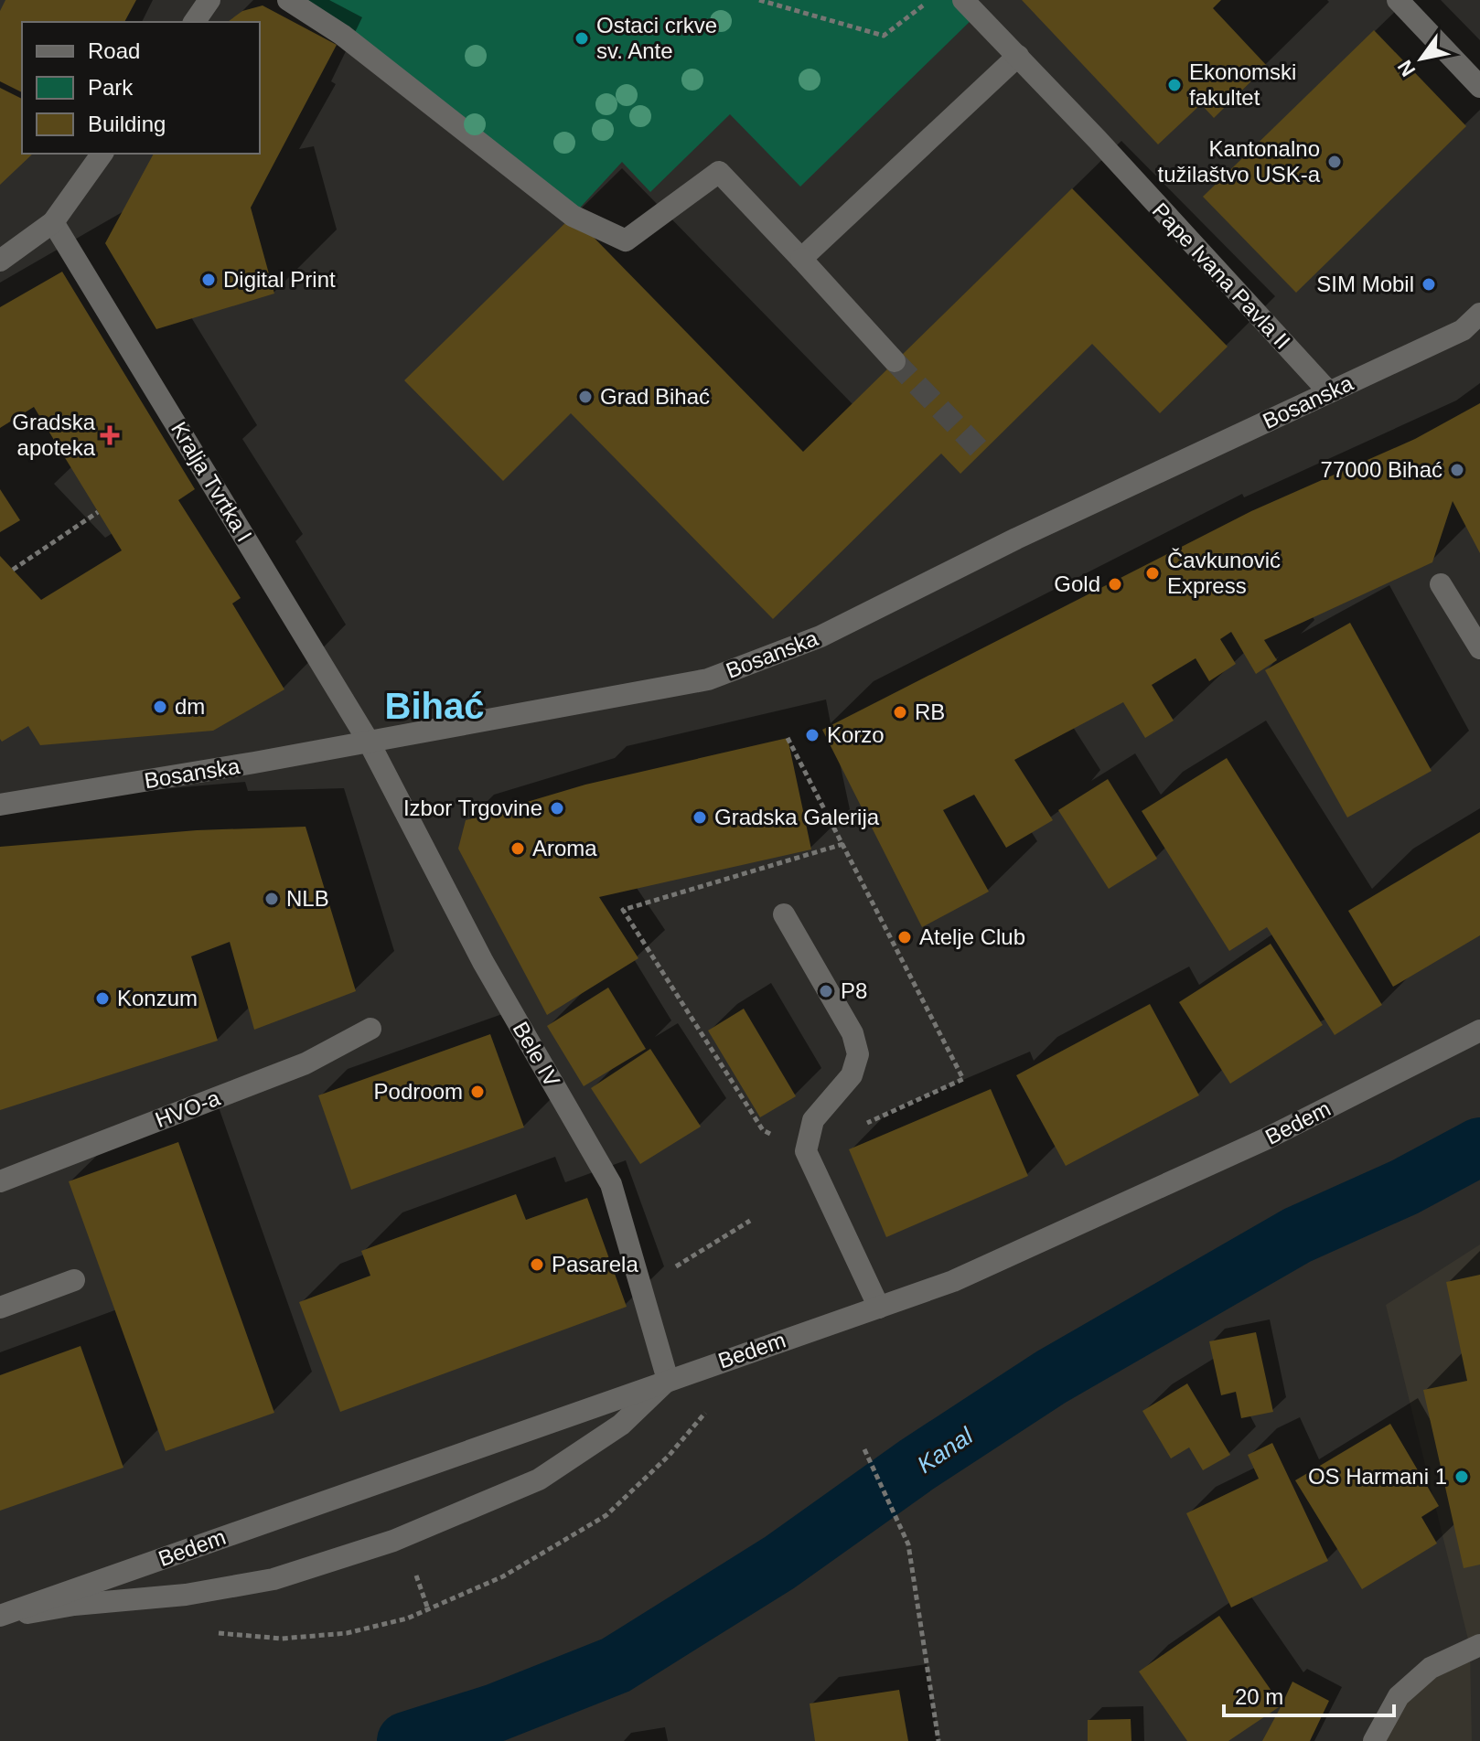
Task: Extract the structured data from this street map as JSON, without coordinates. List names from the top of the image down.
{
  "streets": {
    "street": [
      "Pape Ivana Pavla II",
      "Bosanska",
      "Kralja Tvrtka I",
      "Bele IV",
      "HVO-a",
      "Bedem"
    ]
  },
  "crossings": [
    ["Pape Ivana Pavla II", "Bosanska"],
    ["Bosanska", "Kralja Tvrtka I"],
    ["Bosanska", "Bele IV"],
    ["Kralja Tvrtka I", "Bele IV"],
    ["Bele IV", "Bedem"]
  ],
  "districts": ["Bihać"],
  "water": ["Kanal"],
  "places": {
    "other": [
      "Ostaci crkve sv. Ante",
      "Ekonomski fakultet",
      "Kantonalno tužilaštvo USK-a",
      "Digital Print",
      "SIM Mobil",
      "Grad Bihać",
      "77000 Bihać",
      "Čavkunović Express",
      "Gold",
      "dm",
      "RB",
      "Korzo",
      "Izbor Trgovine",
      "Gradska Galerija",
      "Aroma",
      "NLB",
      "Atelje Club",
      "P8",
      "Konzum",
      "Podroom",
      "Pasarela",
      "OS Harmani 1"
    ],
    "health": ["Gradska apoteka"]
  },
  "legend": ["Road", "Park", "Building"],
  "scale_bar": "20 m",
  "north": "bottom left"
}
